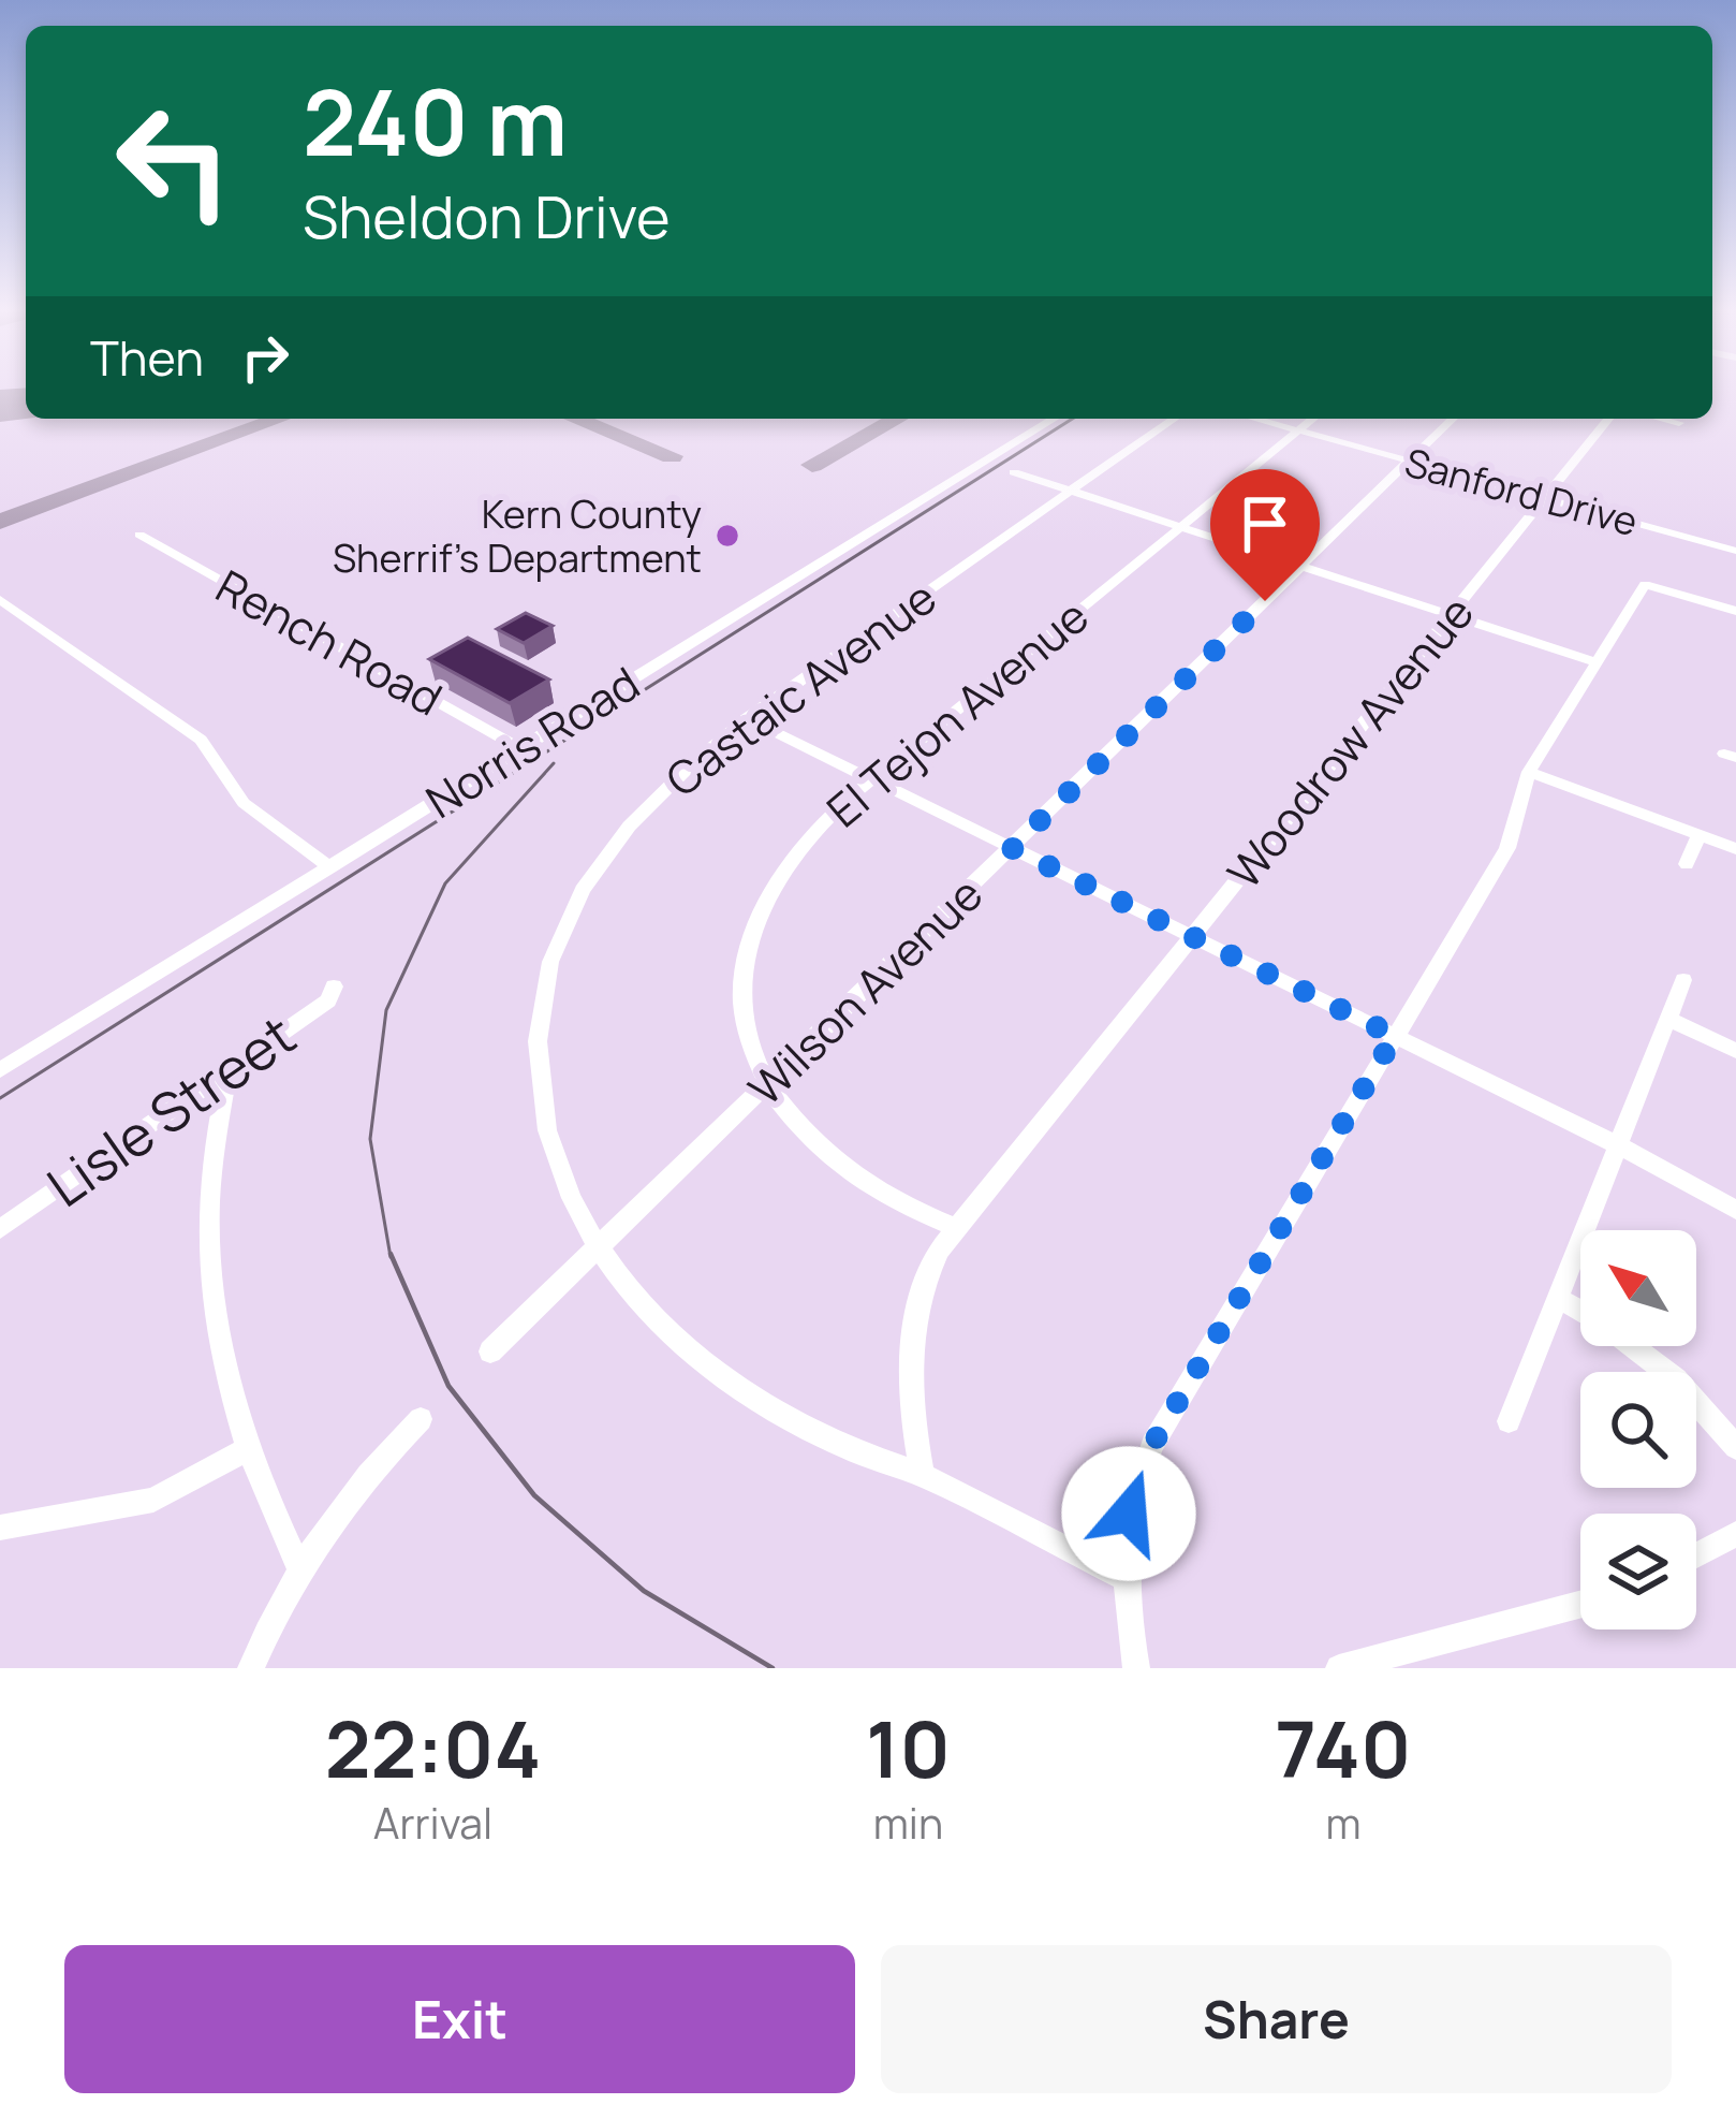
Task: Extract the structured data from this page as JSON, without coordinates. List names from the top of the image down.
{
  "streets": {
    "street": [
      "Sanford Drive",
      "Rench Road",
      "Castaic Avenue",
      "El Tejon Avenue",
      "Norris Road",
      "Woodrow Avenue",
      "Wilson Avenue",
      "Lisle Street"
    ]
  },
  "crossings": [
    ["Sanford Drive", "El Tejon Avenue"],
    ["Sanford Drive", "Woodrow Avenue"],
    ["Sanford Drive", "Wilson Avenue"],
    ["Rench Road", "Norris Road"],
    ["Castaic Avenue", "Woodrow Avenue"],
    ["Castaic Avenue", "Wilson Avenue"],
    ["El Tejon Avenue", "Woodrow Avenue"],
    ["El Tejon Avenue", "Wilson Avenue"]
  ],
  "places": ["Kern County Sherrif's Department"],
  "north": "top left",
  "page": {
    "turn": ["240 m", "Sheldon Drive"],
    "then": "Then",
    "eta": [
      "22:04",
      "Arrival",
      "10",
      "min",
      "740",
      "m"
    ],
    "buttons": ["Exit", "Share"]
  }
}
